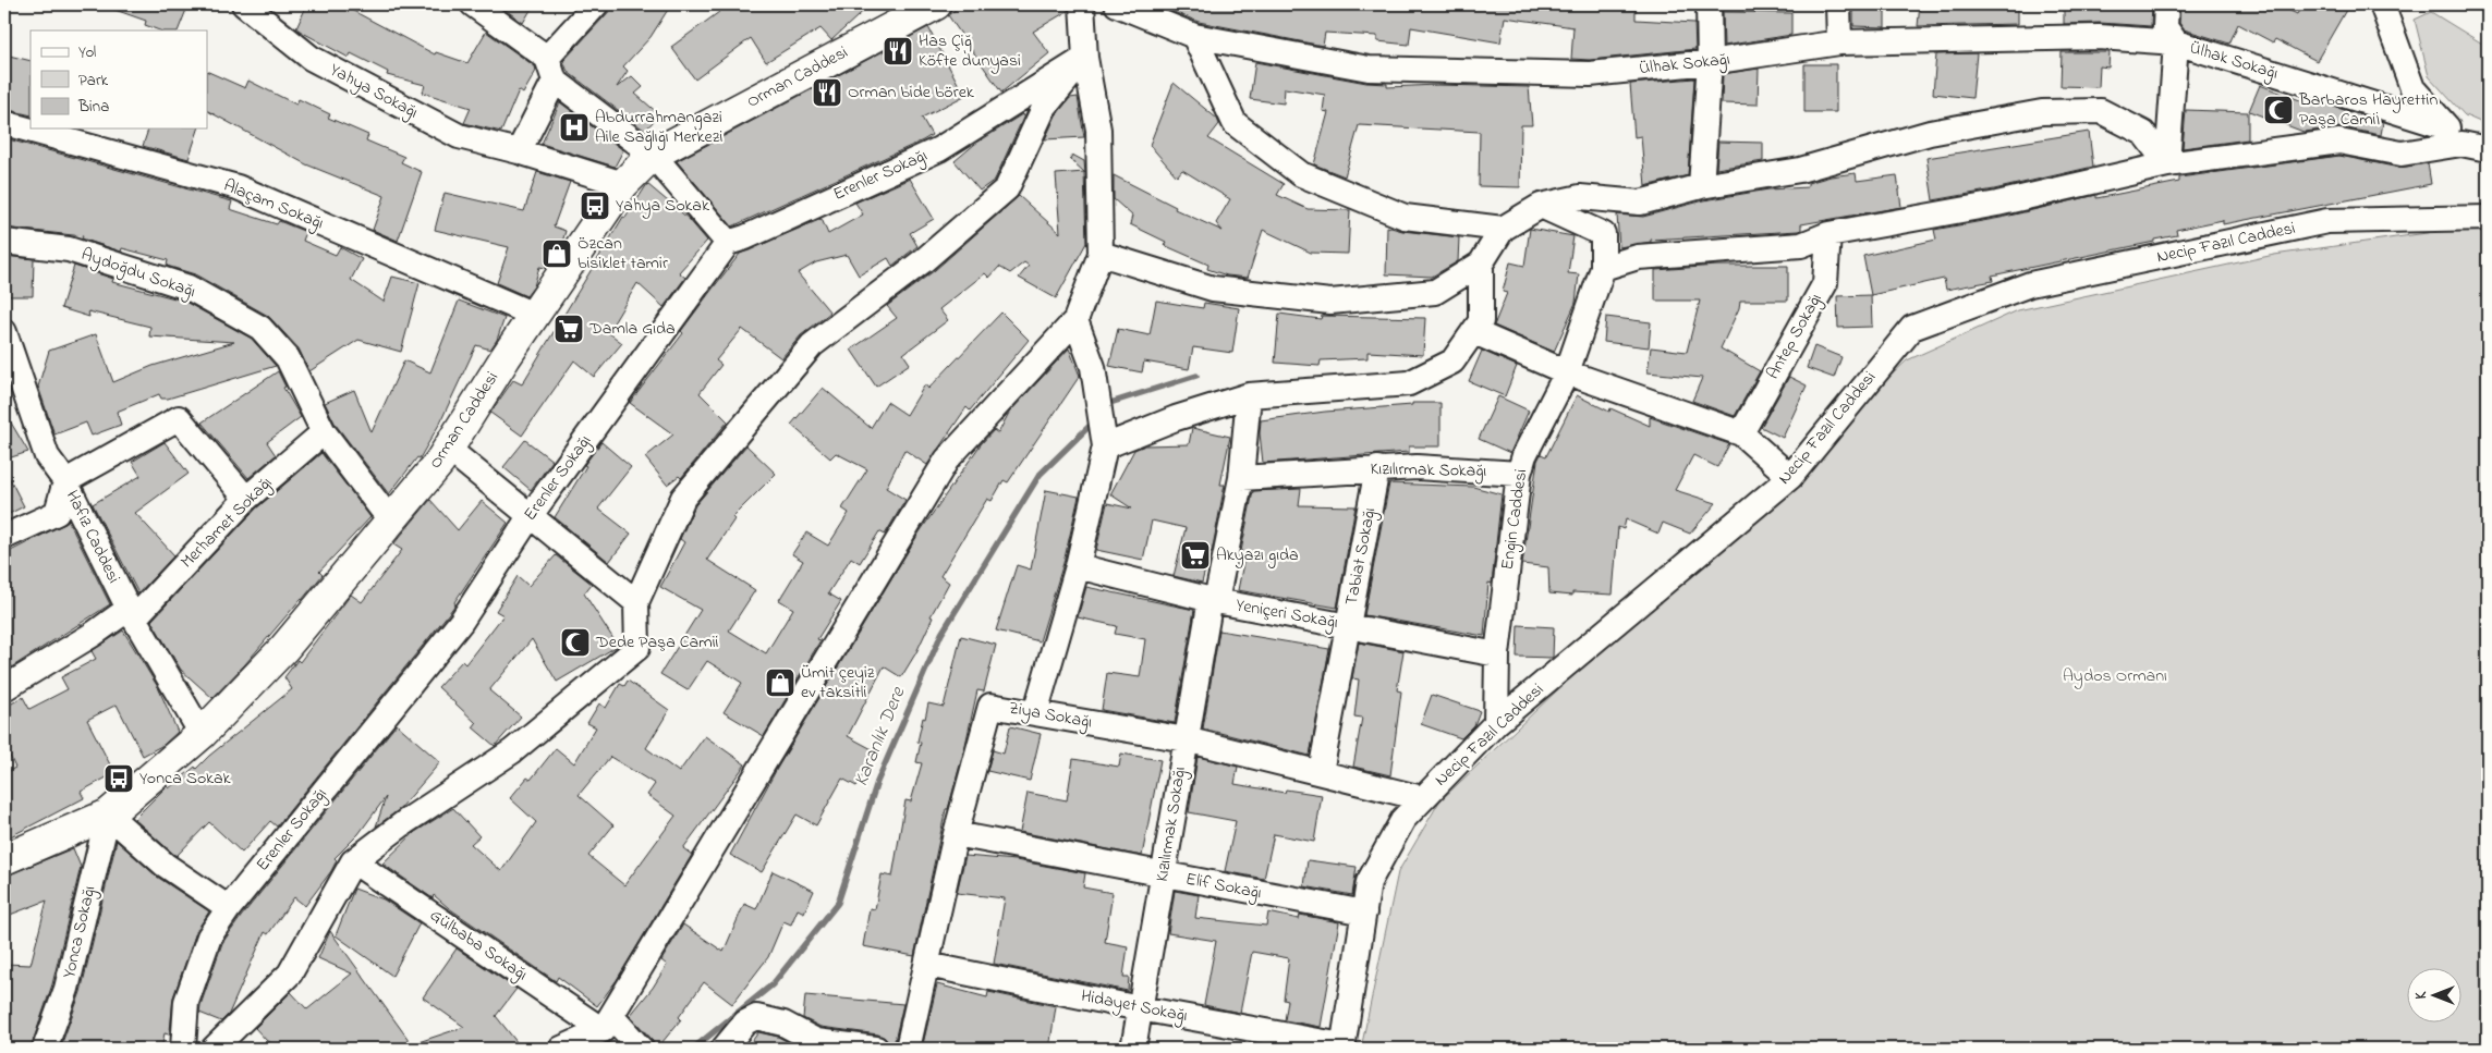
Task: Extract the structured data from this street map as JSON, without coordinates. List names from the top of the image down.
{
  "streets": {
    "street": [
      "Ülhak Sokağı",
      "Orman Caddesi",
      "Yahya Sokağı",
      "Erenler Sokağı",
      "Alaçam Sokağı",
      "Necip Fazıl Caddesi",
      "Aydoğdu Sokağı",
      "Antep Sokağı",
      "Kızılırmak Sokağı",
      "Engin Caddesi",
      "Merhamet Sokağı",
      "Hafız Caddesi",
      "Tabiat Sokağı",
      "Yeniçeri Sokağı",
      "Ziya Sokağı",
      "Elif Sokağı",
      "Yonca Sokağı",
      "Gülbaba Sokağı",
      "Hidayet Sokağı"
    ]
  },
  "crossings": [
    ["Orman Caddesi", "Yahya Sokağı"],
    ["Orman Caddesi", "Alaçam Sokağı"],
    ["Orman Caddesi", "Aydoğdu Sokağı"],
    ["Orman Caddesi", "Hafız Caddesi"],
    ["Orman Caddesi", "Yonca Sokağı"],
    ["Necip Fazıl Caddesi", "Engin Caddesi"],
    ["Necip Fazıl Caddesi", "Ziya Sokağı"],
    ["Necip Fazıl Caddesi", "Elif Sokağı"],
    ["Necip Fazıl Caddesi", "Hidayet Sokağı"],
    ["Aydoğdu Sokağı", "Merhamet Sokağı"],
    ["Kızılırmak Sokağı", "Engin Caddesi"],
    ["Kızılırmak Sokağı", "Tabiat Sokağı"],
    ["Kızılırmak Sokağı", "Yeniçeri Sokağı"],
    ["Kızılırmak Sokağı", "Ziya Sokağı"],
    ["Kızılırmak Sokağı", "Elif Sokağı"],
    ["Kızılırmak Sokağı", "Hidayet Sokağı"],
    ["Engin Caddesi", "Yeniçeri Sokağı"],
    ["Merhamet Sokağı", "Hafız Caddesi"],
    ["Tabiat Sokağı", "Yeniçeri Sokağı"],
    ["Tabiat Sokağı", "Ziya Sokağı"],
    ["Ziya Sokağı", "Elif Sokağı"],
    ["Ziya Sokağı", "Hidayet Sokağı"]
  ],
  "water": ["Karanlık Dere"],
  "parks": ["Aydos Ormanı"],
  "places": {
    "restaurant": ["Has Çiğ Köfte dunyasi", "Orman bide börek"],
    "mosque": ["Barbaros Hayrettin Paşa Camiİ", "Dede Paşa Camii"],
    "hospital": ["Abdurrahmangazi Aile Sağlığı Merkezi"],
    "bus stop": ["Yahya Sokak", "Yonca Sokak"],
    "shop": ["Özcan bisiklet tamir", "Ümit çeyiz ev taksitli"],
    "supermarket": ["Damla Gıda", "Akyazı gıda"]
  },
  "legend": ["Yol", "Park", "Bina"],
  "north": "left"
}
